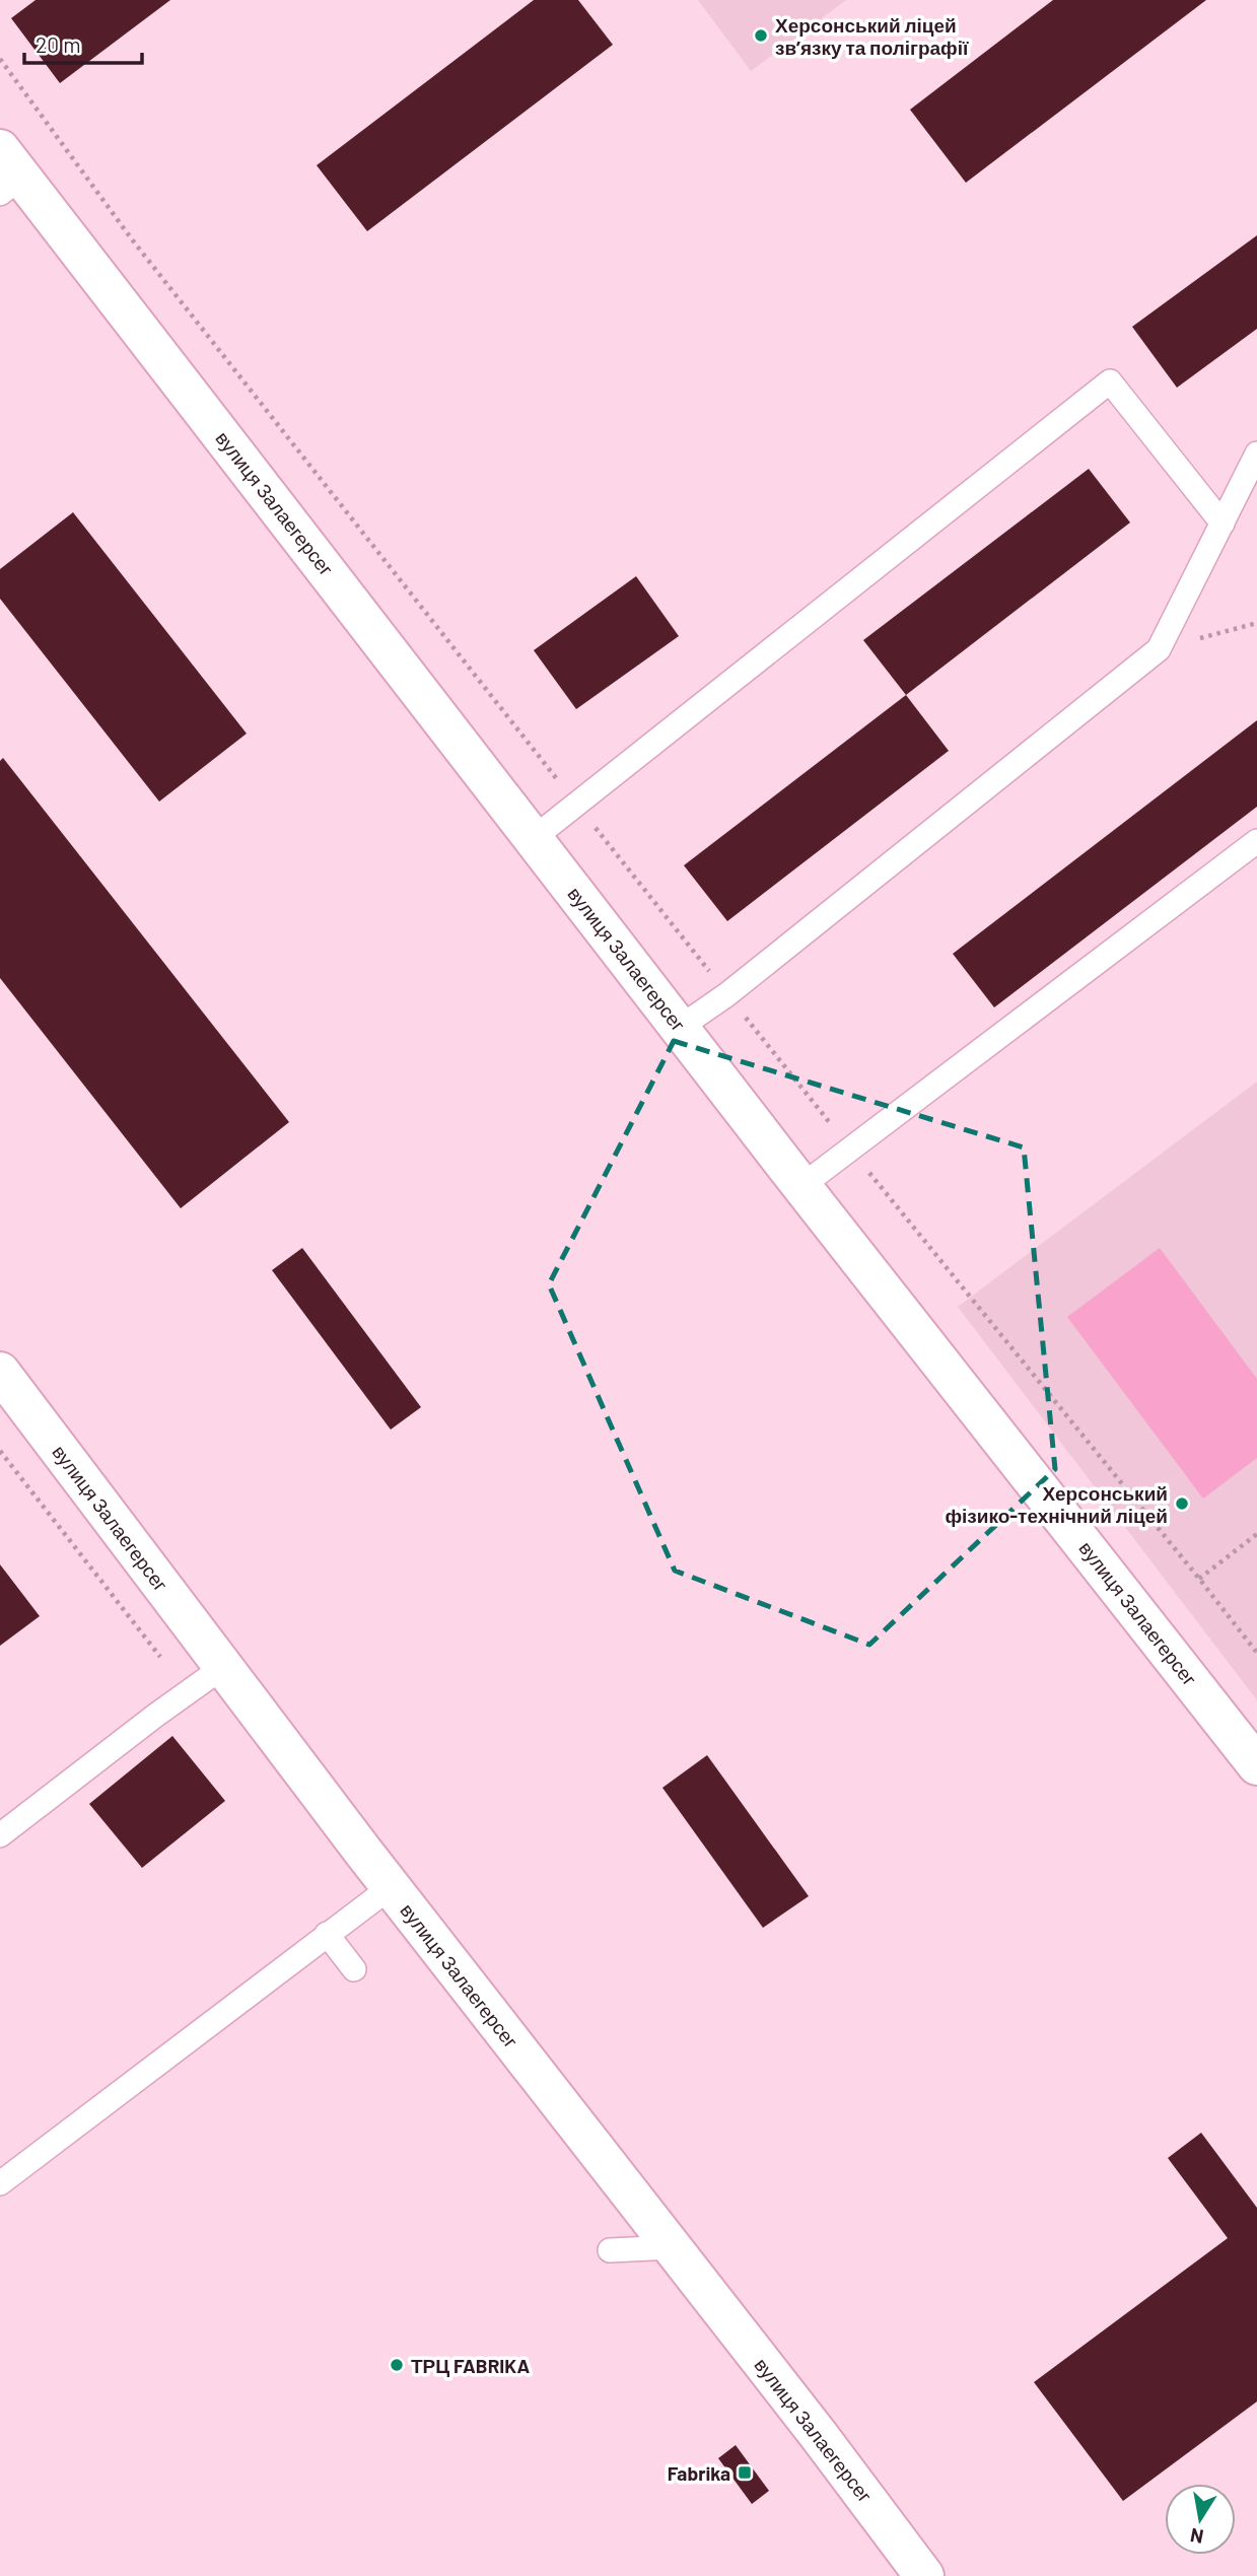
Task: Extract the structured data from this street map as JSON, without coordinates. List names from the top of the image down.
{
  "streets": {
    "main road": ["вулиця Залаегерсег"]
  },
  "places": {
    "other": ["Херсонський ліцей зв’язку та поліграфії", "Херсонський фізико-технічний ліцей", "ТРЦ FABRIKA"],
    "transit": ["Fabrika"]
  },
  "scale_bar": "20 m",
  "north": "bottom"
}
